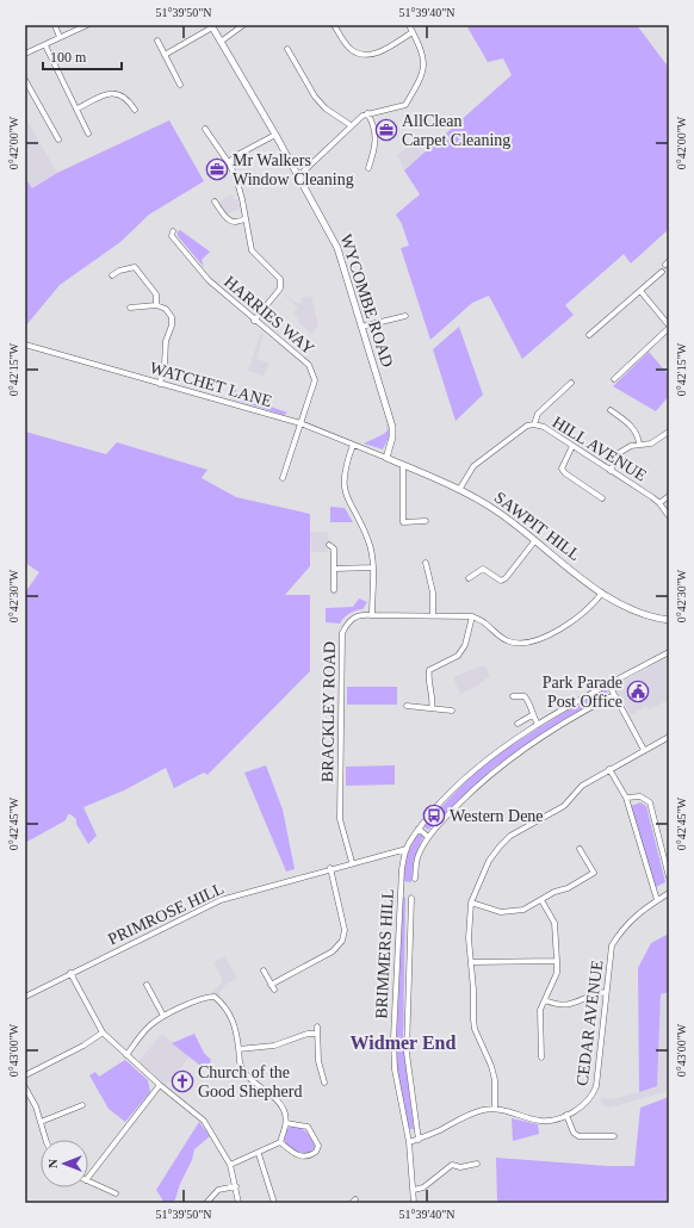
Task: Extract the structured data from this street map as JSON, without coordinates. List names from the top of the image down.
{
  "streets": {
    "street": [
      "WYCOMBE ROAD",
      "HARRIES WAY",
      "WATCHET LANE",
      "HILL AVENUE",
      "SAWPIT HILL",
      "BRACKLEY ROAD",
      "PRIMROSE HILL",
      "BRIMMERS HILL",
      "CEDAR AVENUE"
    ]
  },
  "crossings": [
    ["WYCOMBE ROAD", "WATCHET LANE"],
    ["WYCOMBE ROAD", "SAWPIT HILL"],
    ["HARRIES WAY", "WATCHET LANE"],
    ["WATCHET LANE", "SAWPIT HILL"],
    ["BRACKLEY ROAD", "PRIMROSE HILL"],
    ["PRIMROSE HILL", "BRIMMERS HILL"],
    ["BRIMMERS HILL", "CEDAR AVENUE"]
  ],
  "districts": ["Widmer End"],
  "places": {
    "office": ["AllClean Carpet Cleaning", "Mr Walkers Window Cleaning"],
    "public building": ["Park Parade Post Office"],
    "bus stop": ["Western Dene"],
    "church": ["Church of the Good Shepherd"]
  },
  "scale_bar": "100 m",
  "north": "left",
  "coordinates": [
    "51°39'50\"N",
    "51°39'40\"N",
    "0°42'00\"W",
    "0°42'15\"W",
    "0°42'30\"W",
    "0°42'45\"W",
    "0°43'00\"W"
  ]
}
